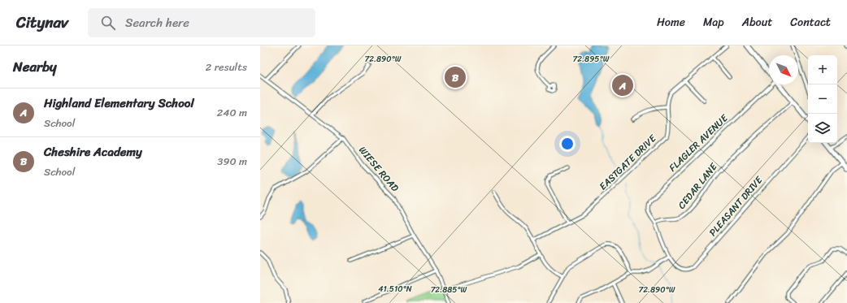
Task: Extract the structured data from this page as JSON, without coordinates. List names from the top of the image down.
{
  "streets": {
    "street": [
      "FLAGLER AVENUE",
      "EASTGATE DRIVE",
      "WIESE ROAD",
      "CEDAR LANE",
      "PLEASANT DRIVE"
    ]
  },
  "crossings": [
    ["FLAGLER AVENUE", "CEDAR LANE"]
  ],
  "north": "bottom right",
  "page": {
    "header": "Citynav",
    "search": "Search here",
    "nav": [
      "Home",
      "Map",
      "About",
      "Contact"
    ],
    "heading": ["Nearby", "2 results"],
    "map_buttons": ["+", "−"],
    "pins": ["B", "A"],
    "list": [
      {
        "mark": "A",
        "name": "Highland Elementary School",
        "note": "School",
        "value": "240 m"
      },
      {
        "mark": "B",
        "name": "Cheshire Academy",
        "note": "School",
        "value": "390 m"
      }
    ]
  },
  "coordinates": [
    "72.890°W",
    "72.895°W",
    "41.510°N",
    "72.885°W"
  ]
}
